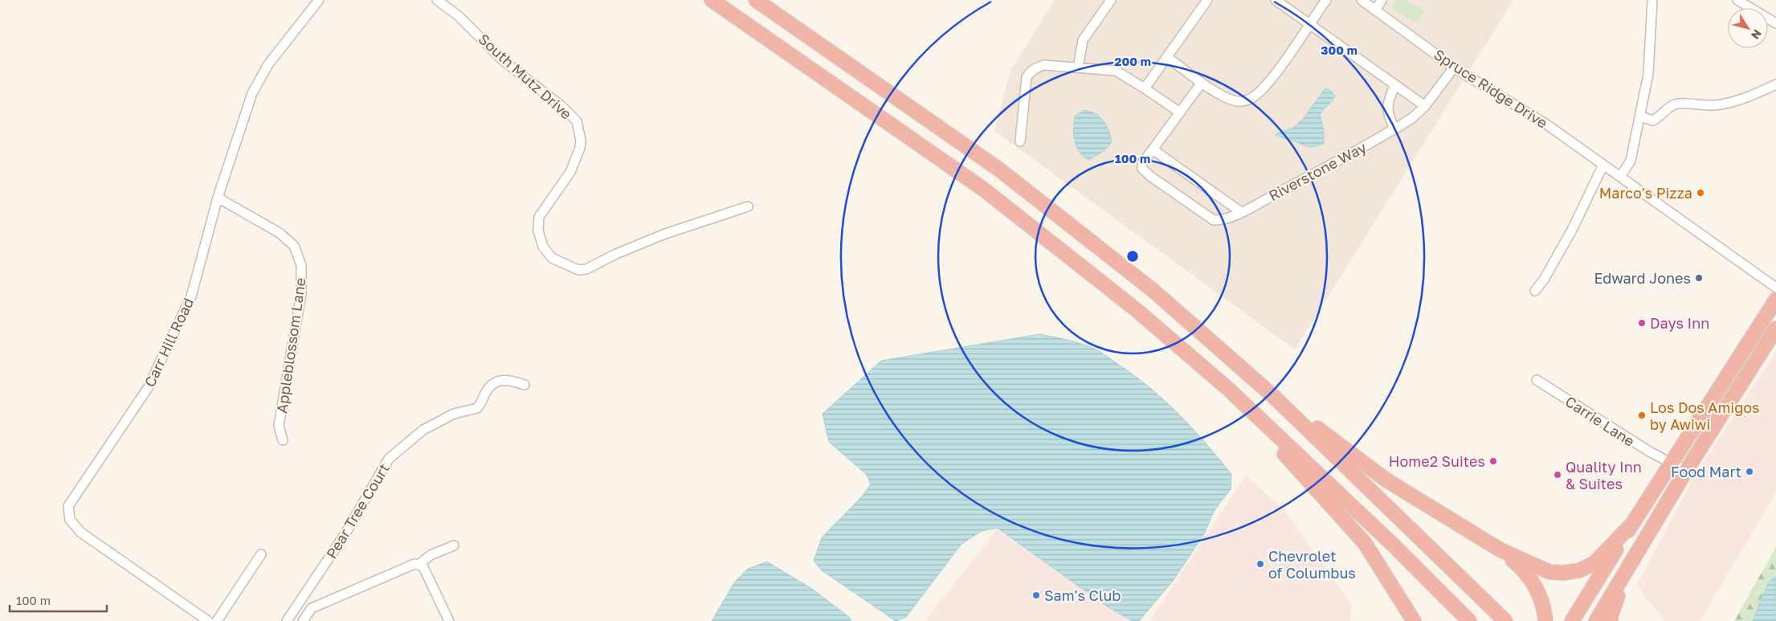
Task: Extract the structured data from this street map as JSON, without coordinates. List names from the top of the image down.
{
  "streets": {
    "street": [
      "South Mutz Drive",
      "Spruce Ridge Drive",
      "Riverstone Way",
      "Carr Hill Road",
      "Appleblossom Lane",
      "Carrie Lane",
      "Pear Tree Court"
    ]
  },
  "crossings": [
    ["Spruce Ridge Drive", "Riverstone Way"],
    ["Carr Hill Road", "Appleblossom Lane"]
  ],
  "places": [
    "Marco's Pizza",
    "Edward Jones",
    "Days Inn",
    "Los Dos Amigos by Awiwi",
    "Home2 Suites",
    "Food Mart",
    "Quality Inn & Suites",
    "Chevrolet of Columbus",
    "Sam's Club"
  ],
  "scale_bar": "100 m",
  "north": "bottom right",
  "rings": ["300 m", "200 m", "100 m"]
}
